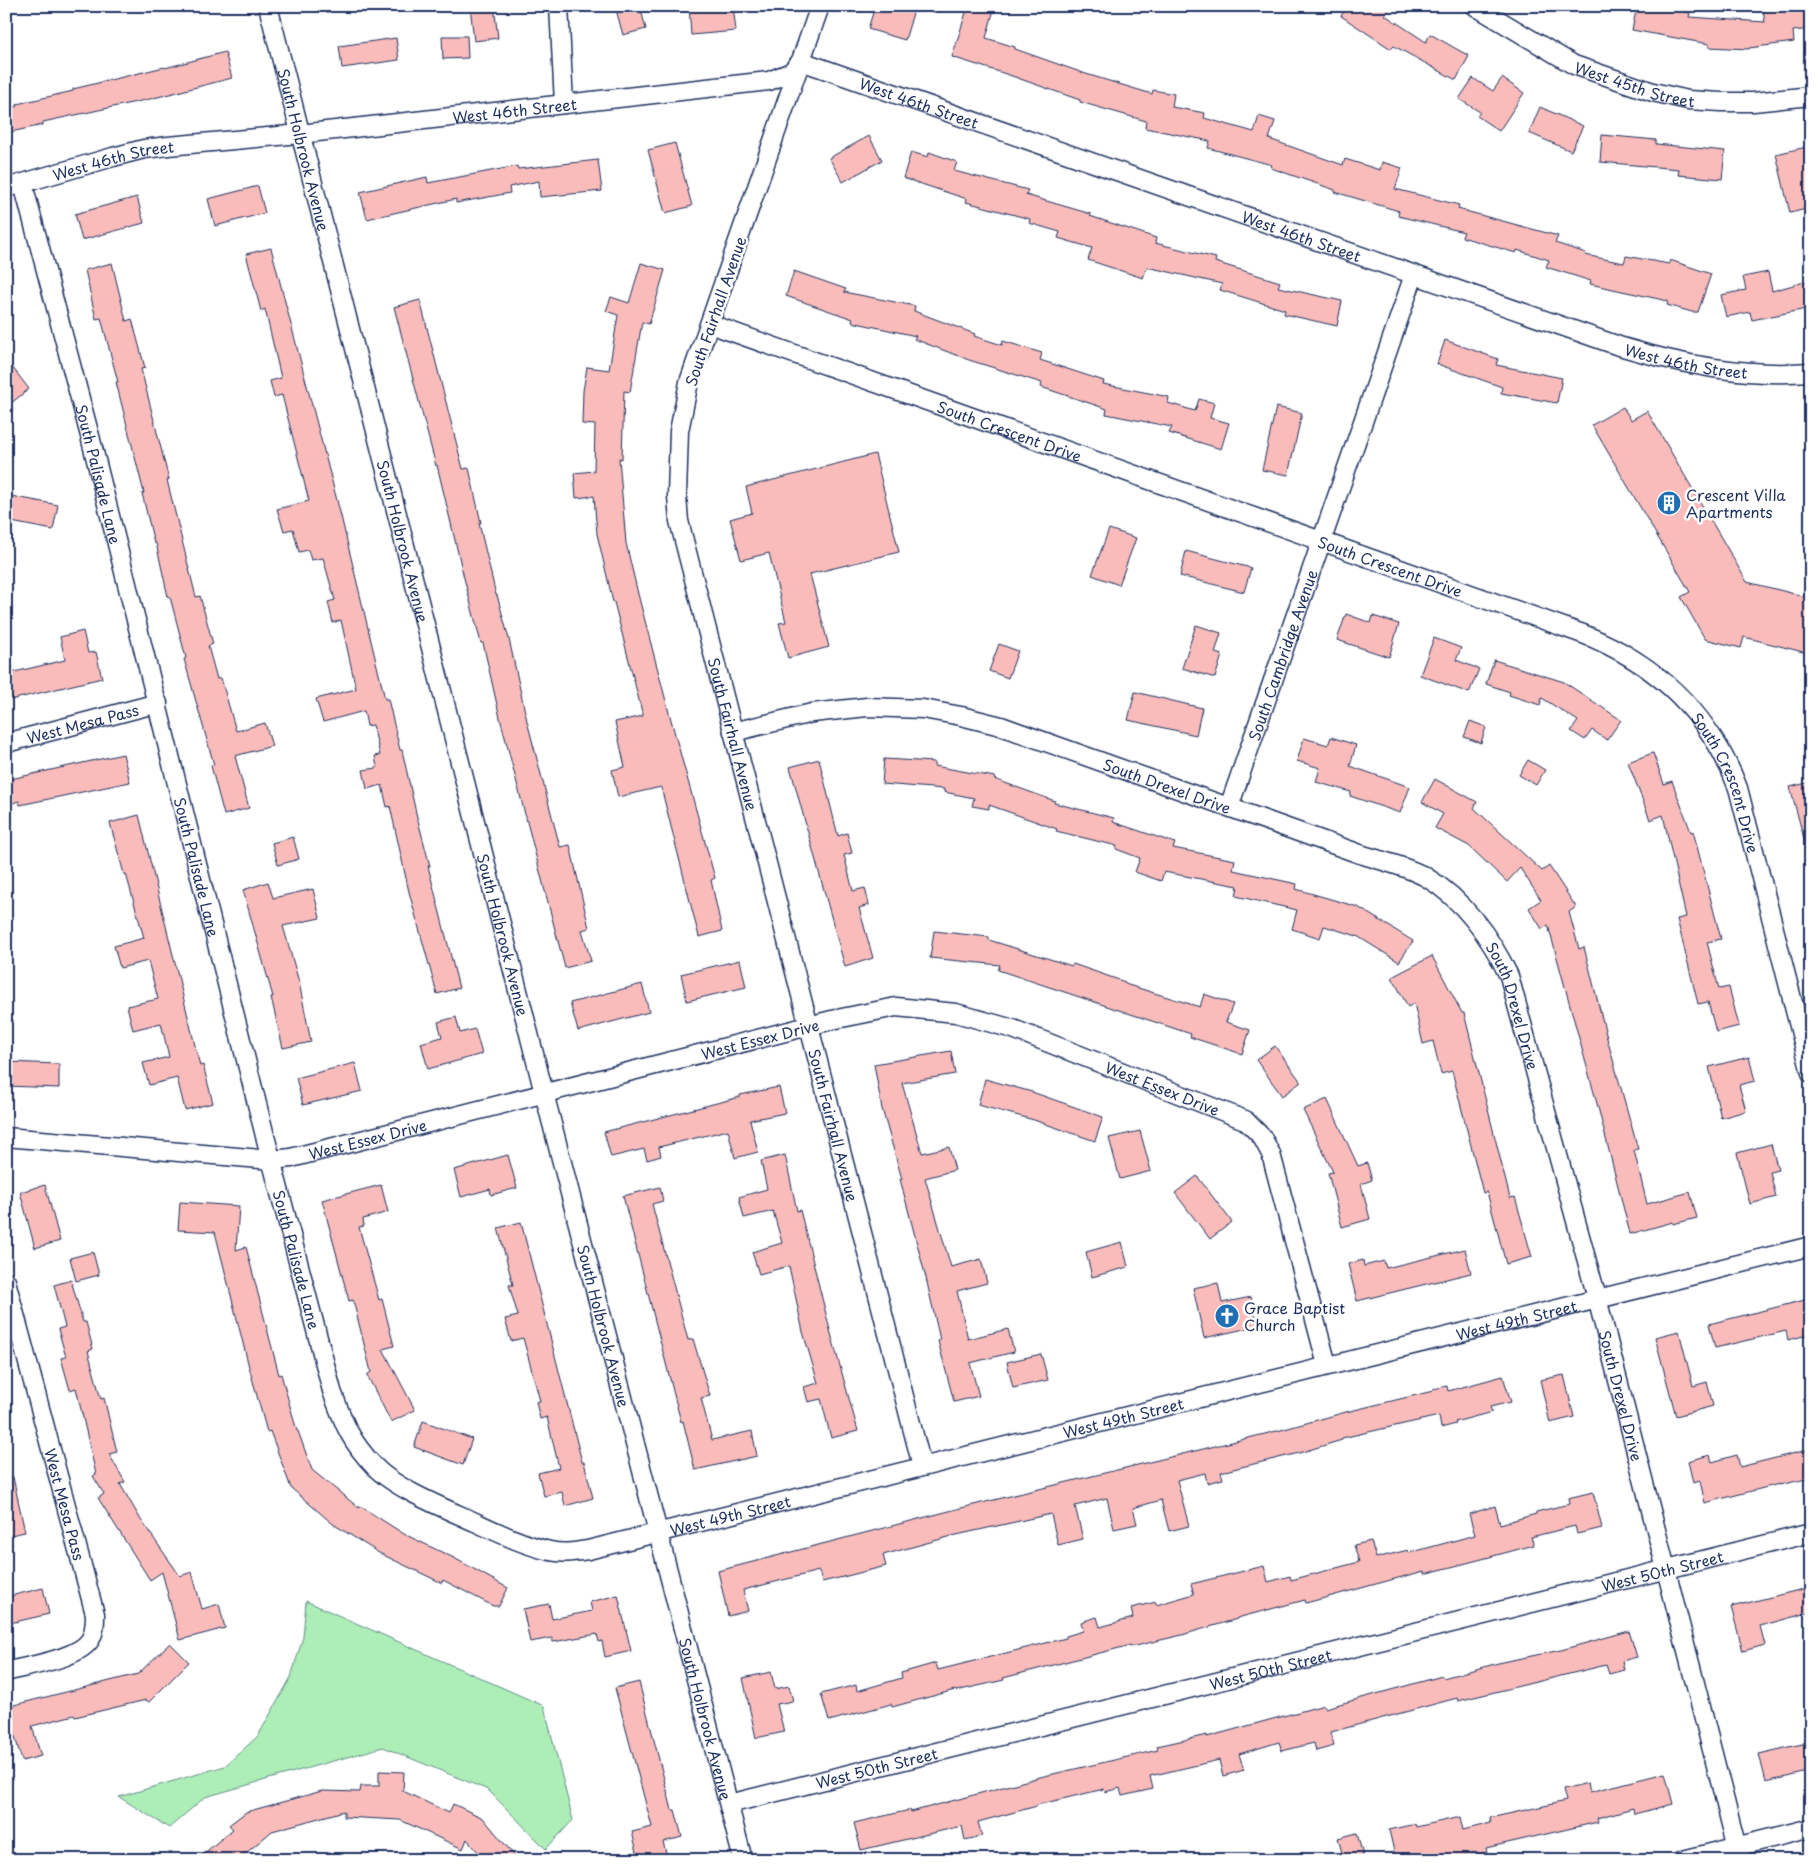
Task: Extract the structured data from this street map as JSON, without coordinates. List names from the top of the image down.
{
  "streets": {
    "street": [
      "West 45th Street",
      "West 46th Street",
      "South Holbrook Avenue",
      "South Fairhall Avenue",
      "South Crescent Drive",
      "South Palisade Lane",
      "South Cambridge Avenue",
      "West Mesa Pass",
      "South Drexel Drive",
      "West Essex Drive",
      "West 49th Street",
      "West 50th Street"
    ]
  },
  "crossings": [
    ["West 46th Street", "South Holbrook Avenue"],
    ["West 46th Street", "South Fairhall Avenue"],
    ["West 46th Street", "South Palisade Lane"],
    ["West 46th Street", "South Cambridge Avenue"],
    ["South Holbrook Avenue", "West Essex Drive"],
    ["South Holbrook Avenue", "West 49th Street"],
    ["South Holbrook Avenue", "West 50th Street"],
    ["South Fairhall Avenue", "South Crescent Drive"],
    ["South Fairhall Avenue", "South Drexel Drive"],
    ["South Fairhall Avenue", "West Essex Drive"],
    ["South Fairhall Avenue", "West 49th Street"],
    ["South Crescent Drive", "South Cambridge Avenue"],
    ["South Palisade Lane", "West Mesa Pass"],
    ["South Palisade Lane", "West Essex Drive"],
    ["South Palisade Lane", "West 49th Street"],
    ["South Cambridge Avenue", "South Drexel Drive"],
    ["South Drexel Drive", "West 49th Street"],
    ["South Drexel Drive", "West 50th Street"],
    ["West Essex Drive", "West 49th Street"]
  ],
  "places": {
    "building": ["Crescent Villa Apartments"],
    "church": ["Grace Baptist Church"]
  }
}
